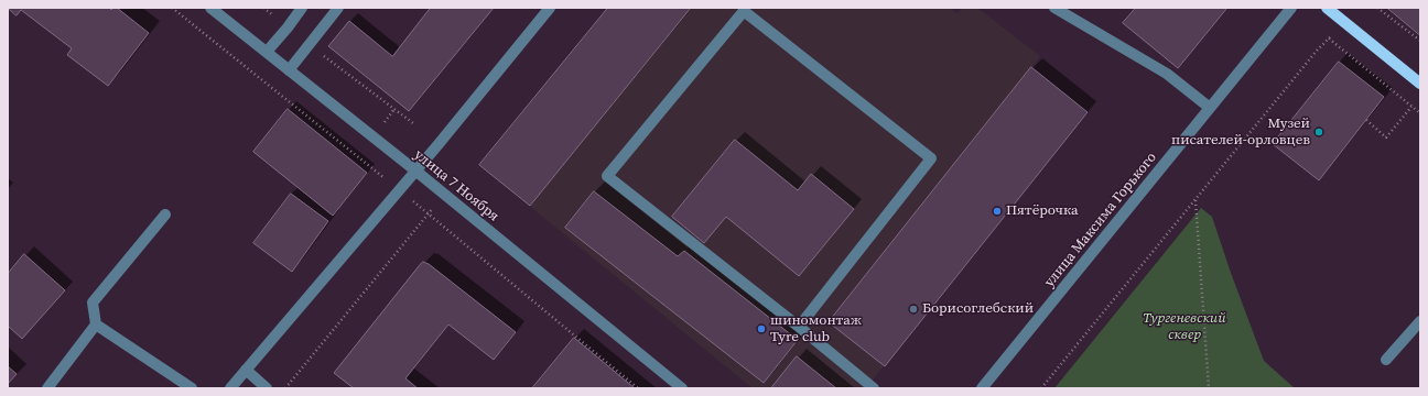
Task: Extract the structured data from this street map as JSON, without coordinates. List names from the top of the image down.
{
  "streets": {
    "street": ["улица 7 Ноября", "улица Максима Горького"]
  },
  "parks": ["Тургеневский сквер"],
  "places": [
    "Музей писателей-орловцев",
    "Пятёрочка",
    "Борисоглебский",
    "шиномонтаж Tyre club"
  ]
}
